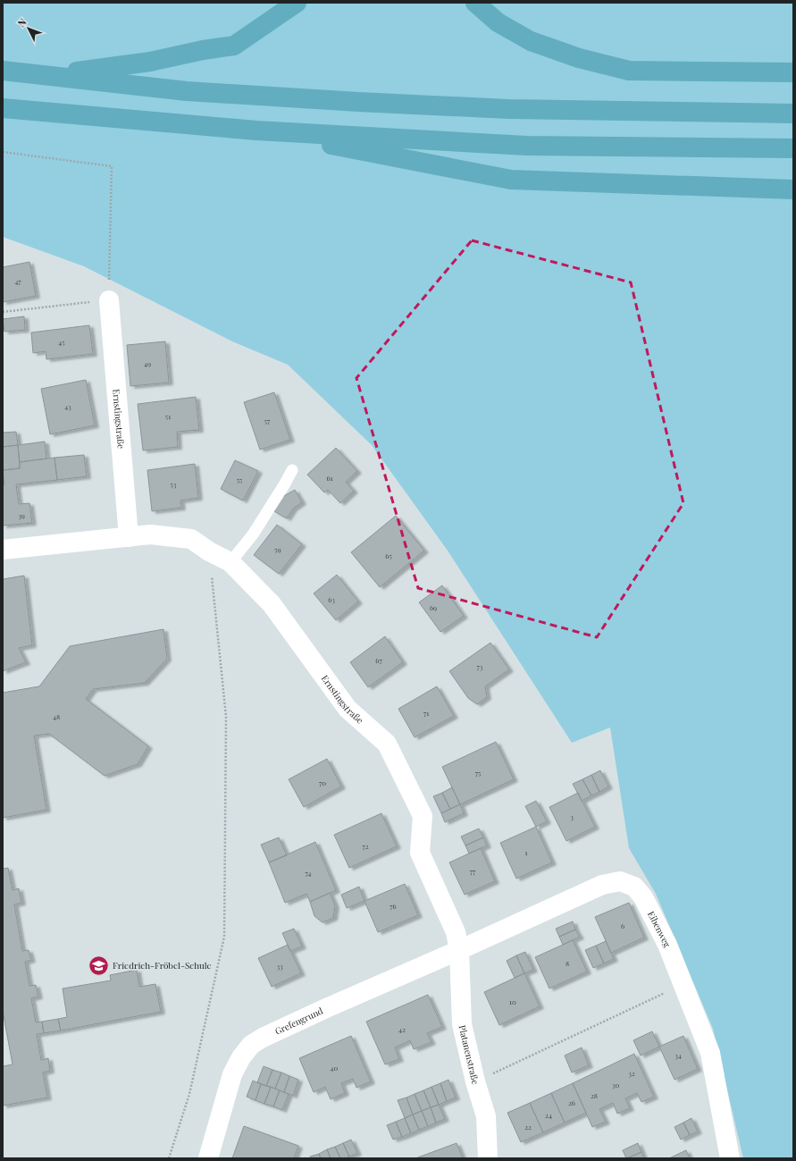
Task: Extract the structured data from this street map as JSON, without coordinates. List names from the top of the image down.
{
  "streets": {
    "street": [
      "Ernstingstraße",
      "Eibenweg",
      "Grefengrund",
      "Platanenstraße"
    ]
  },
  "crossings": [
    ["Ernstingstraße", "Eibenweg"],
    ["Ernstingstraße", "Grefengrund"],
    ["Ernstingstraße", "Platanenstraße"],
    ["Eibenweg", "Grefengrund"],
    ["Eibenweg", "Platanenstraße"],
    ["Grefengrund", "Platanenstraße"]
  ],
  "places": {
    "school or university": ["Friedrich-Fröbel-Schule"]
  },
  "house_numbers": [
    "47",
    "45",
    "49",
    "43",
    "51",
    "57",
    "61",
    "55",
    "53",
    "39",
    "59",
    "65",
    "63",
    "69",
    "67",
    "73",
    "71",
    "48",
    "75",
    "70",
    "3",
    "72",
    "1",
    "77",
    "74",
    "76",
    "6",
    "8",
    "33",
    "10",
    "42",
    "34",
    "40",
    "32",
    "30",
    "28",
    "26",
    "24",
    "22"
  ],
  "north": "top left"
}
